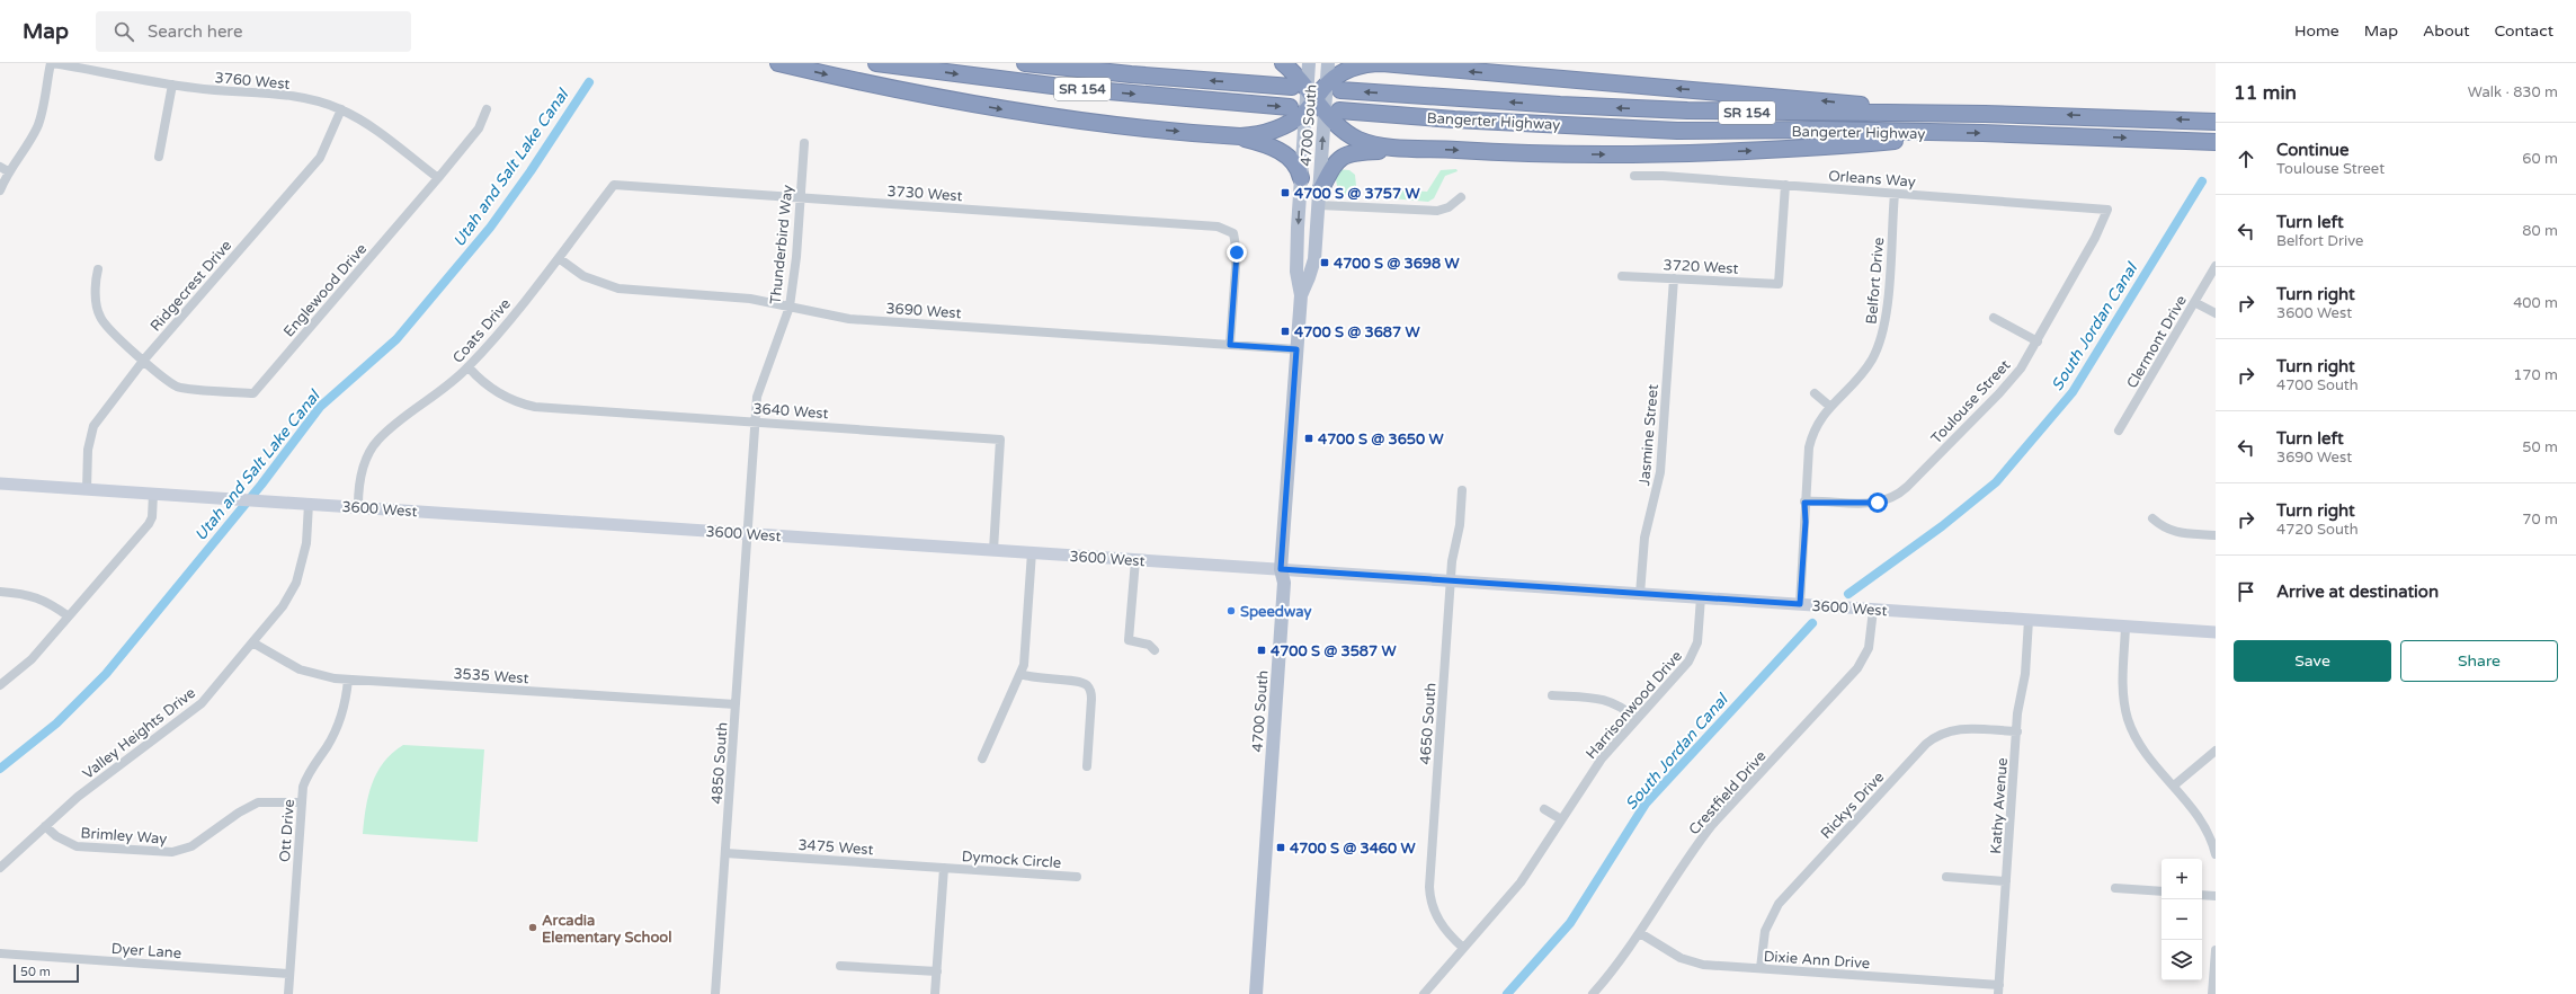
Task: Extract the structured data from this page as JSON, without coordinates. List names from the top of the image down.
{
  "streets": {
    "highway": ["SR 154", "Bangerter Highway"],
    "main road": ["4700 South"],
    "street": [
      "3760 West",
      "Orleans Way",
      "3730 West",
      "Thunderbird Way",
      "3720 West",
      "Belfort Drive",
      "Ridgecrest Drive",
      "Englewood Drive",
      "3690 West",
      "Coats Drive",
      "Clermont Drive",
      "Toulouse Street",
      "3640 West",
      "Jasmine Street",
      "3600 West",
      "3535 West",
      "Harrisonwood Drive",
      "4650 South",
      "Valley Heights Drive",
      "4850 South",
      "Crestfield Drive",
      "Rickys Drive",
      "Kathy Avenue",
      "Ott Drive",
      "Brimley Way",
      "3475 West",
      "Dymock Circle",
      "Dyer Lane",
      "Dixie Ann Drive"
    ]
  },
  "crossings": [
    ["3760 West", "Ridgecrest Drive"],
    ["SR 154", "4700 South"],
    ["Bangerter Highway", "4700 South"],
    ["4700 South", "3690 West"],
    ["4700 South", "3600 West"],
    ["Orleans Way", "3720 West"],
    ["Orleans Way", "Belfort Drive"],
    ["Orleans Way", "Toulouse Street"],
    ["3730 West", "Thunderbird Way"],
    ["3730 West", "3690 West"],
    ["3730 West", "Coats Drive"],
    ["Thunderbird Way", "3690 West"],
    ["Thunderbird Way", "3640 West"],
    ["Thunderbird Way", "3600 West"],
    ["Thunderbird Way", "4850 South"],
    ["3720 West", "Jasmine Street"],
    ["Belfort Drive", "Toulouse Street"],
    ["Belfort Drive", "3600 West"],
    ["Ridgecrest Drive", "Englewood Drive"],
    ["Ridgecrest Drive", "3600 West"],
    ["3690 West", "Coats Drive"],
    ["Coats Drive", "3640 West"],
    ["Coats Drive", "3600 West"],
    ["3640 West", "3600 West"],
    ["Jasmine Street", "3600 West"],
    ["3600 West", "Harrisonwood Drive"],
    ["3600 West", "4650 South"],
    ["3600 West", "Valley Heights Drive"],
    ["3600 West", "4850 South"],
    ["3600 West", "Crestfield Drive"],
    ["3600 West", "Kathy Avenue"],
    ["3535 West", "Valley Heights Drive"],
    ["3535 West", "4850 South"],
    ["3535 West", "Ott Drive"],
    ["Harrisonwood Drive", "4650 South"],
    ["Valley Heights Drive", "Brimley Way"],
    ["4850 South", "3475 West"],
    ["Crestfield Drive", "Dixie Ann Drive"],
    ["Rickys Drive", "Kathy Avenue"],
    ["Rickys Drive", "Dixie Ann Drive"],
    ["Kathy Avenue", "Dixie Ann Drive"],
    ["Ott Drive", "Brimley Way"],
    ["Ott Drive", "Dyer Lane"],
    ["3475 West", "Dymock Circle"]
  ],
  "water": ["Utah and Salt Lake Canal", "South Jordan Canal"],
  "places": {
    "transit": [
      "4700 S @ 3757 W",
      "4700 S @ 3698 W",
      "4700 S @ 3687 W",
      "4700 S @ 3650 W",
      "4700 S @ 3587 W",
      "4700 S @ 3460 W"
    ],
    "other": ["Speedway", "Arcadia Elementary School"]
  },
  "scale_bar": "50 m",
  "page": {
    "header": "Map",
    "search": "Search here",
    "nav": [
      "Home",
      "Map",
      "About",
      "Contact"
    ],
    "heading": ["11 min", "Walk · 830 m"],
    "list": [
      ["Continue", "Toulouse Street", "60 m"],
      ["Turn left", "Belfort Drive", "80 m"],
      ["Turn right", "3600 West", "400 m"],
      ["Turn right", "4700 South", "170 m"],
      ["Turn left", "3690 West", "50 m"],
      ["Turn right", "4720 South", "70 m"],
      "Arrive at destination"
    ],
    "buttons": ["Save", "Share"],
    "map_buttons": ["+", "−"],
    "scale": "50 m"
  }
}
